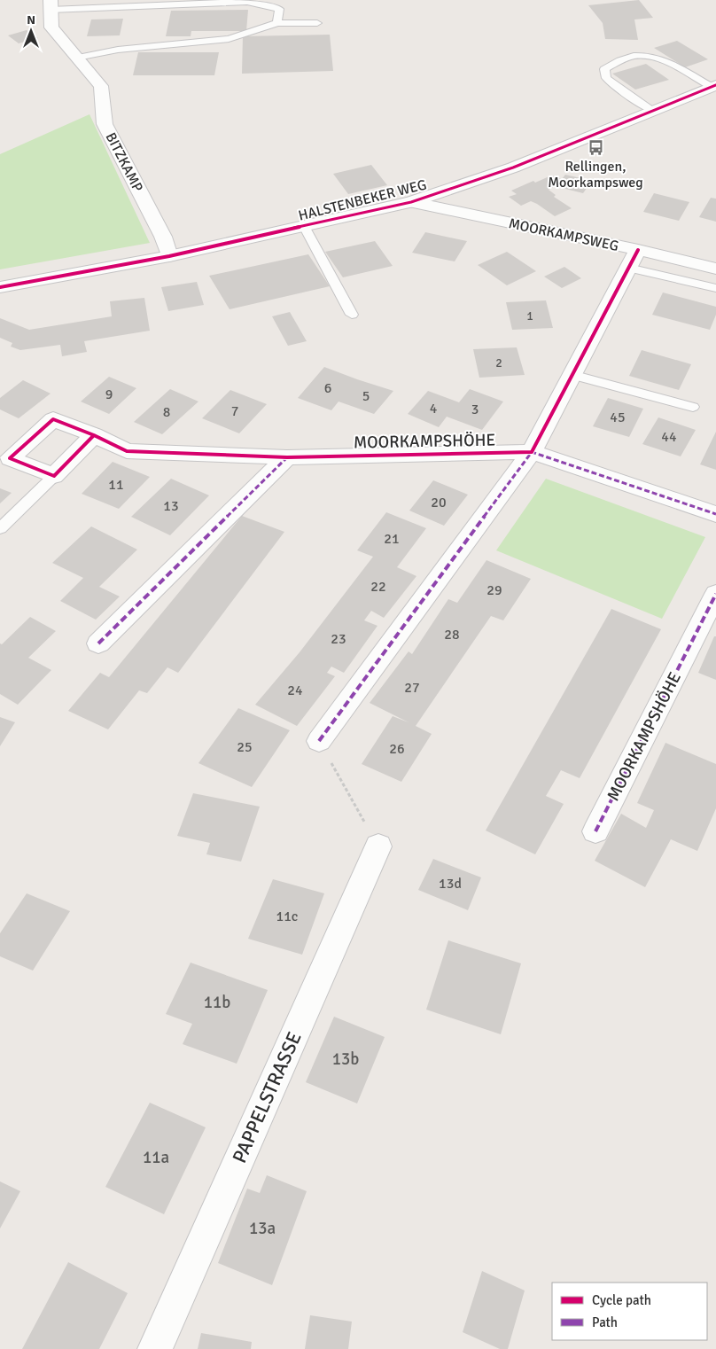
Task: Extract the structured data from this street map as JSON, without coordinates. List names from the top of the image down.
{
  "streets": {
    "street": [
      "BITZKAMP",
      "HALSTENBEKER WEG",
      "MOORKAMPSWEG",
      "MOORKAMPSHÖHE",
      "PAPPELSTRASSE"
    ]
  },
  "crossings": [
    ["BITZKAMP", "HALSTENBEKER WEG"],
    ["HALSTENBEKER WEG", "MOORKAMPSWEG"]
  ],
  "places": {
    "bus stop": ["Rellingen, Moorkampsweg"]
  },
  "house_numbers": [
    "1",
    "2",
    "6",
    "9",
    "5",
    "4",
    "3",
    "7",
    "8",
    "45",
    "44",
    "11",
    "20",
    "13",
    "21",
    "22",
    "29",
    "28",
    "23",
    "27",
    "24",
    "25",
    "26",
    "13d",
    "11c",
    "11b",
    "13b",
    "11a",
    "13a"
  ],
  "legend": ["Cycle path", "Path"],
  "north": "top"
}
